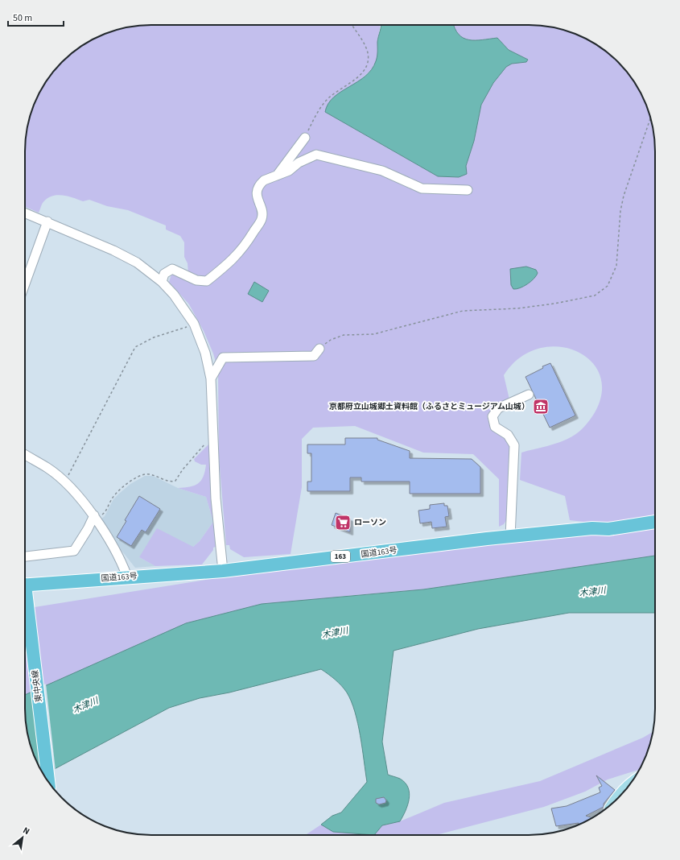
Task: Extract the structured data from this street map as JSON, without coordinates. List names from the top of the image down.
{
  "streets": {
    "highway": ["国道163号", "163", "東中央線"]
  },
  "water": ["木津川"],
  "places": {
    "museum": ["京都府立山城郷土資料館（ふるさとミュージアム山城）"],
    "supermarket": ["ローソン"]
  },
  "scale_bar": "50 m",
  "north": "top right"
}
